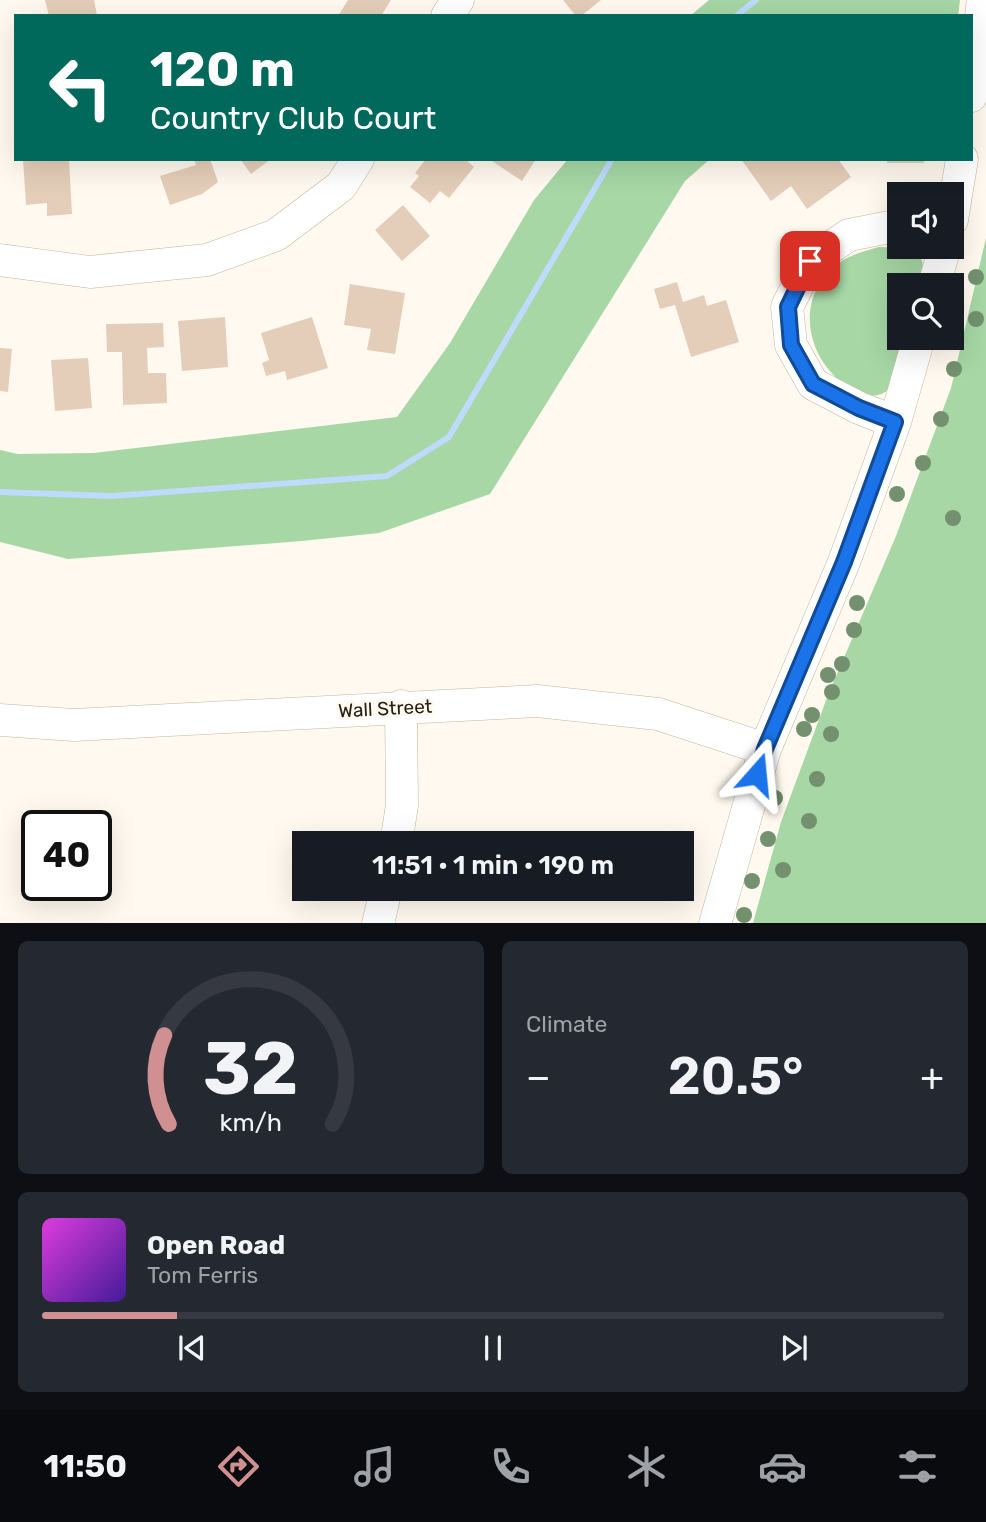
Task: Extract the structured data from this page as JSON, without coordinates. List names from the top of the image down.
{
  "streets": {
    "street": ["Wall Street"]
  },
  "page": {
    "turn": ["120 m", "Country Club Court"],
    "limit": "40",
    "trip": "11:51 · 1 min · 190 m",
    "tile": "Climate",
    "heat": ["−", "20.5°", "+"],
    "song": ["Open Road", "Tom Ferris"],
    "tabs": "11:50",
    "gauge": ["32", "km/h"]
  }
}
